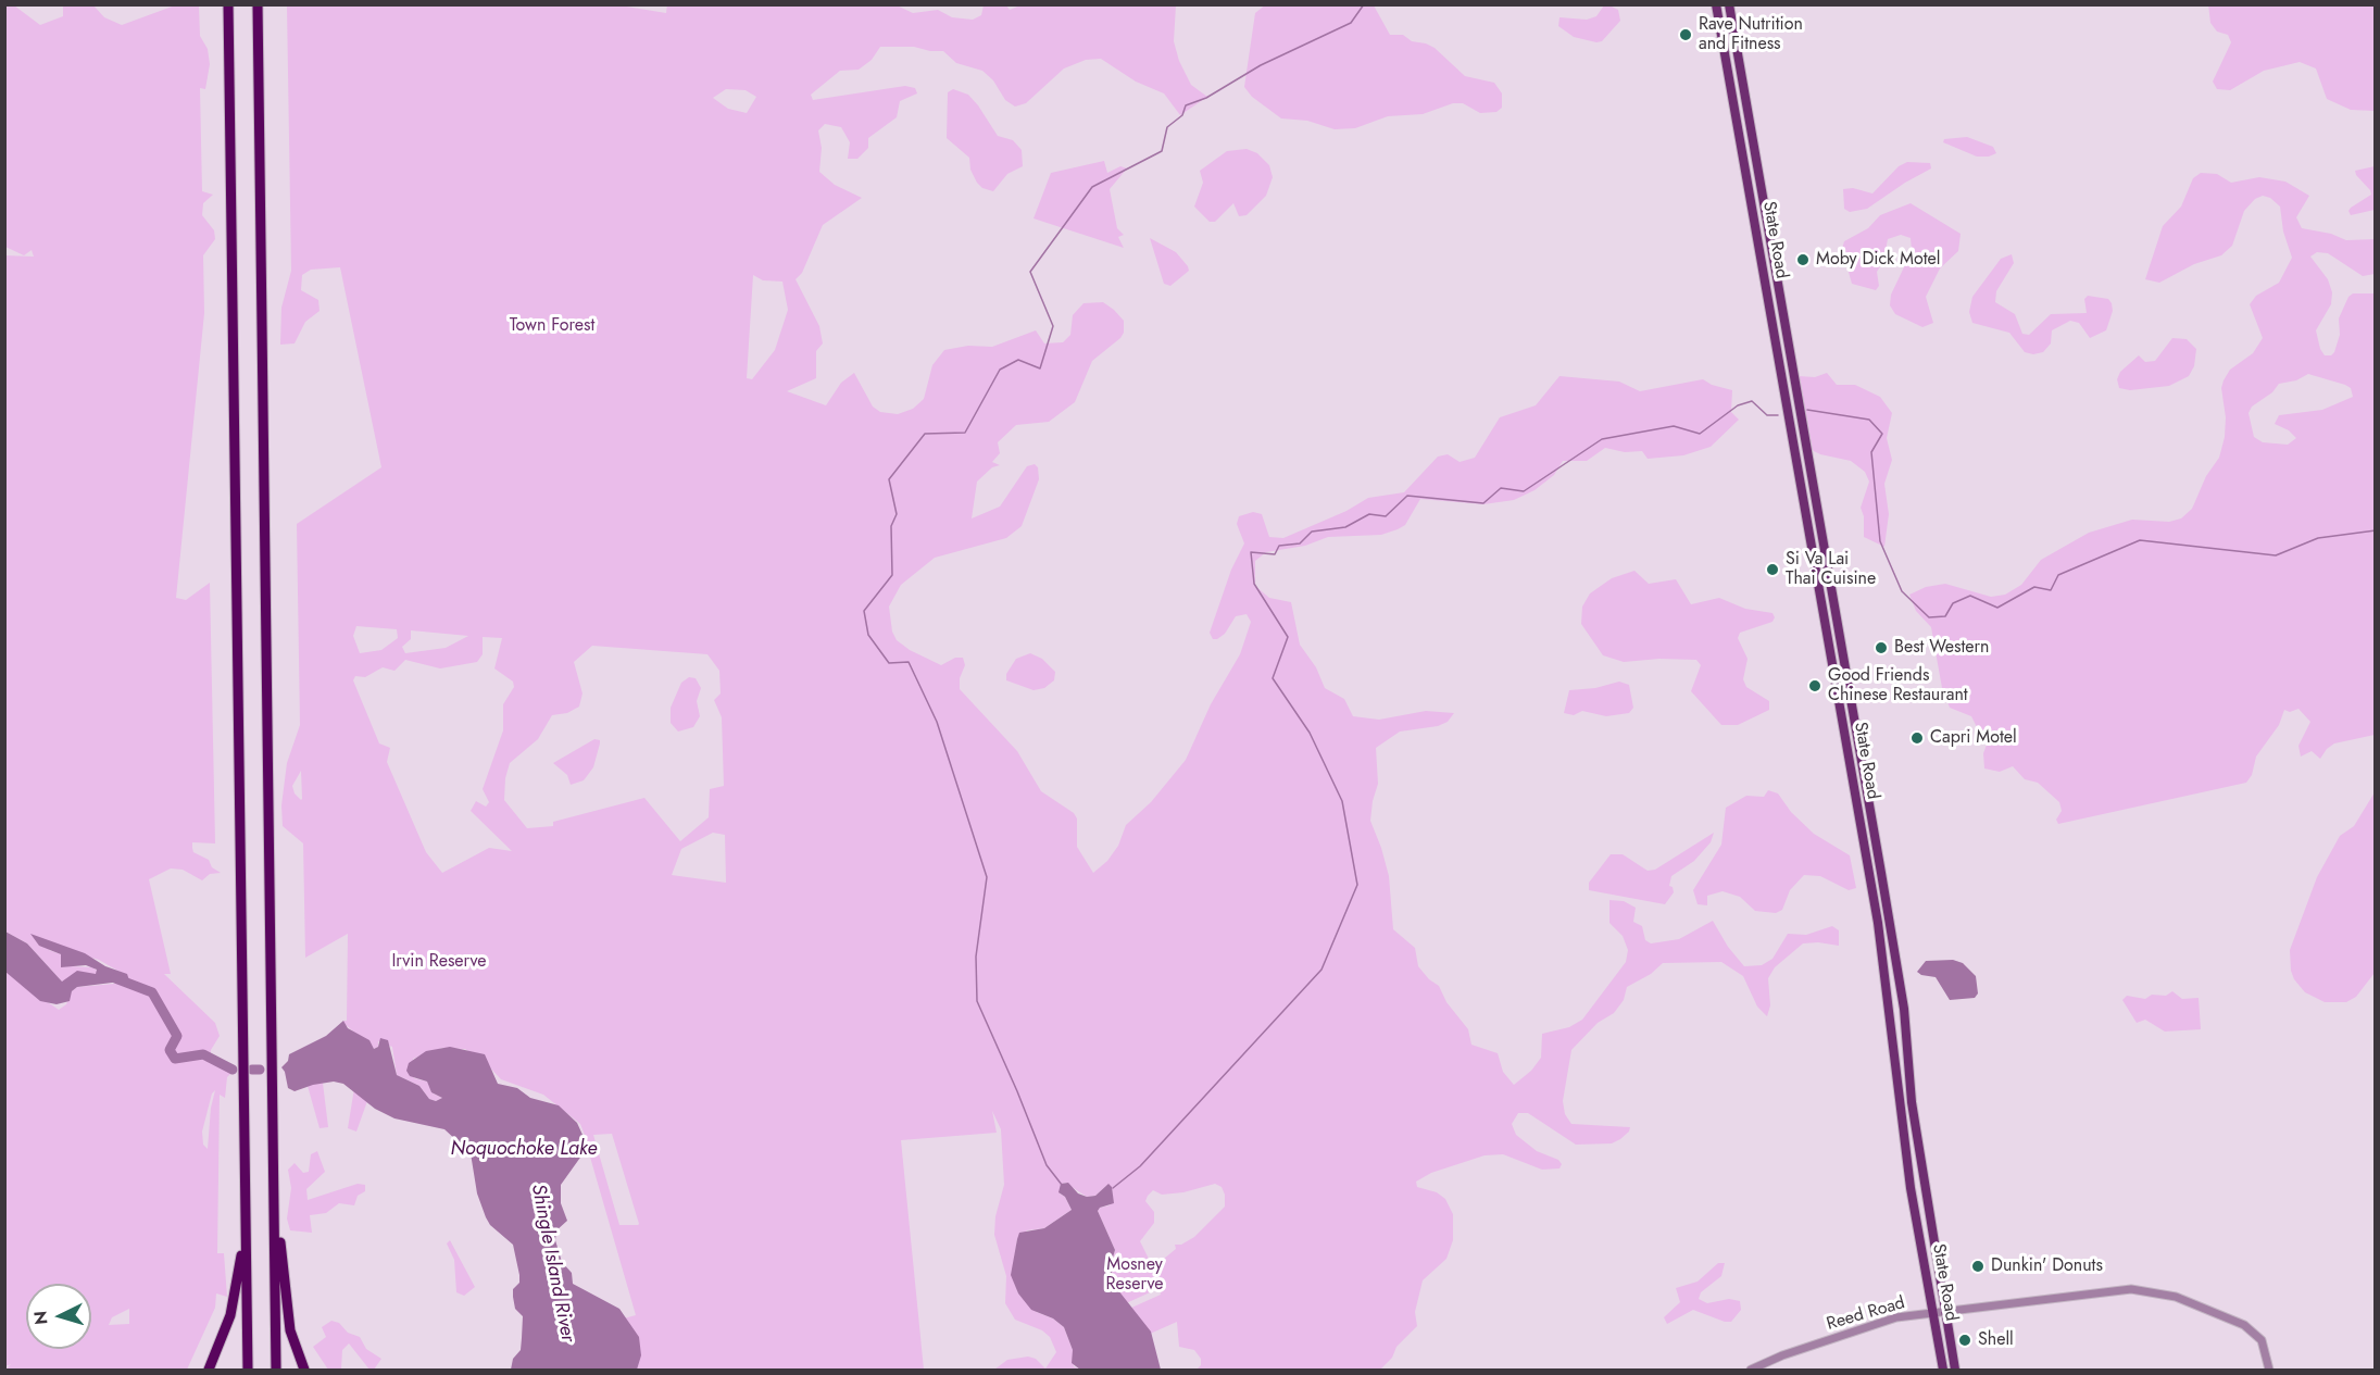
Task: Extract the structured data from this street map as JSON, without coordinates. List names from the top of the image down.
{
  "streets": {
    "main road": ["State Road"],
    "street": ["Reed Road"]
  },
  "crossings": [
    ["State Road", "Reed Road"]
  ],
  "water": ["Noquochoke Lake", "Shingle Island River"],
  "parks": ["Town Forest", "Irvin Reserve", "Mosney Reserve"],
  "places": [
    "Rave Nutrition and Fitness",
    "Moby Dick Motel",
    "Si Va Lai Thai Cuisine",
    "Best Western",
    "Good Friends Chinese Restaurant",
    "Capri Motel",
    "Dunkin' Donuts",
    "Shell"
  ],
  "north": "left"
}
